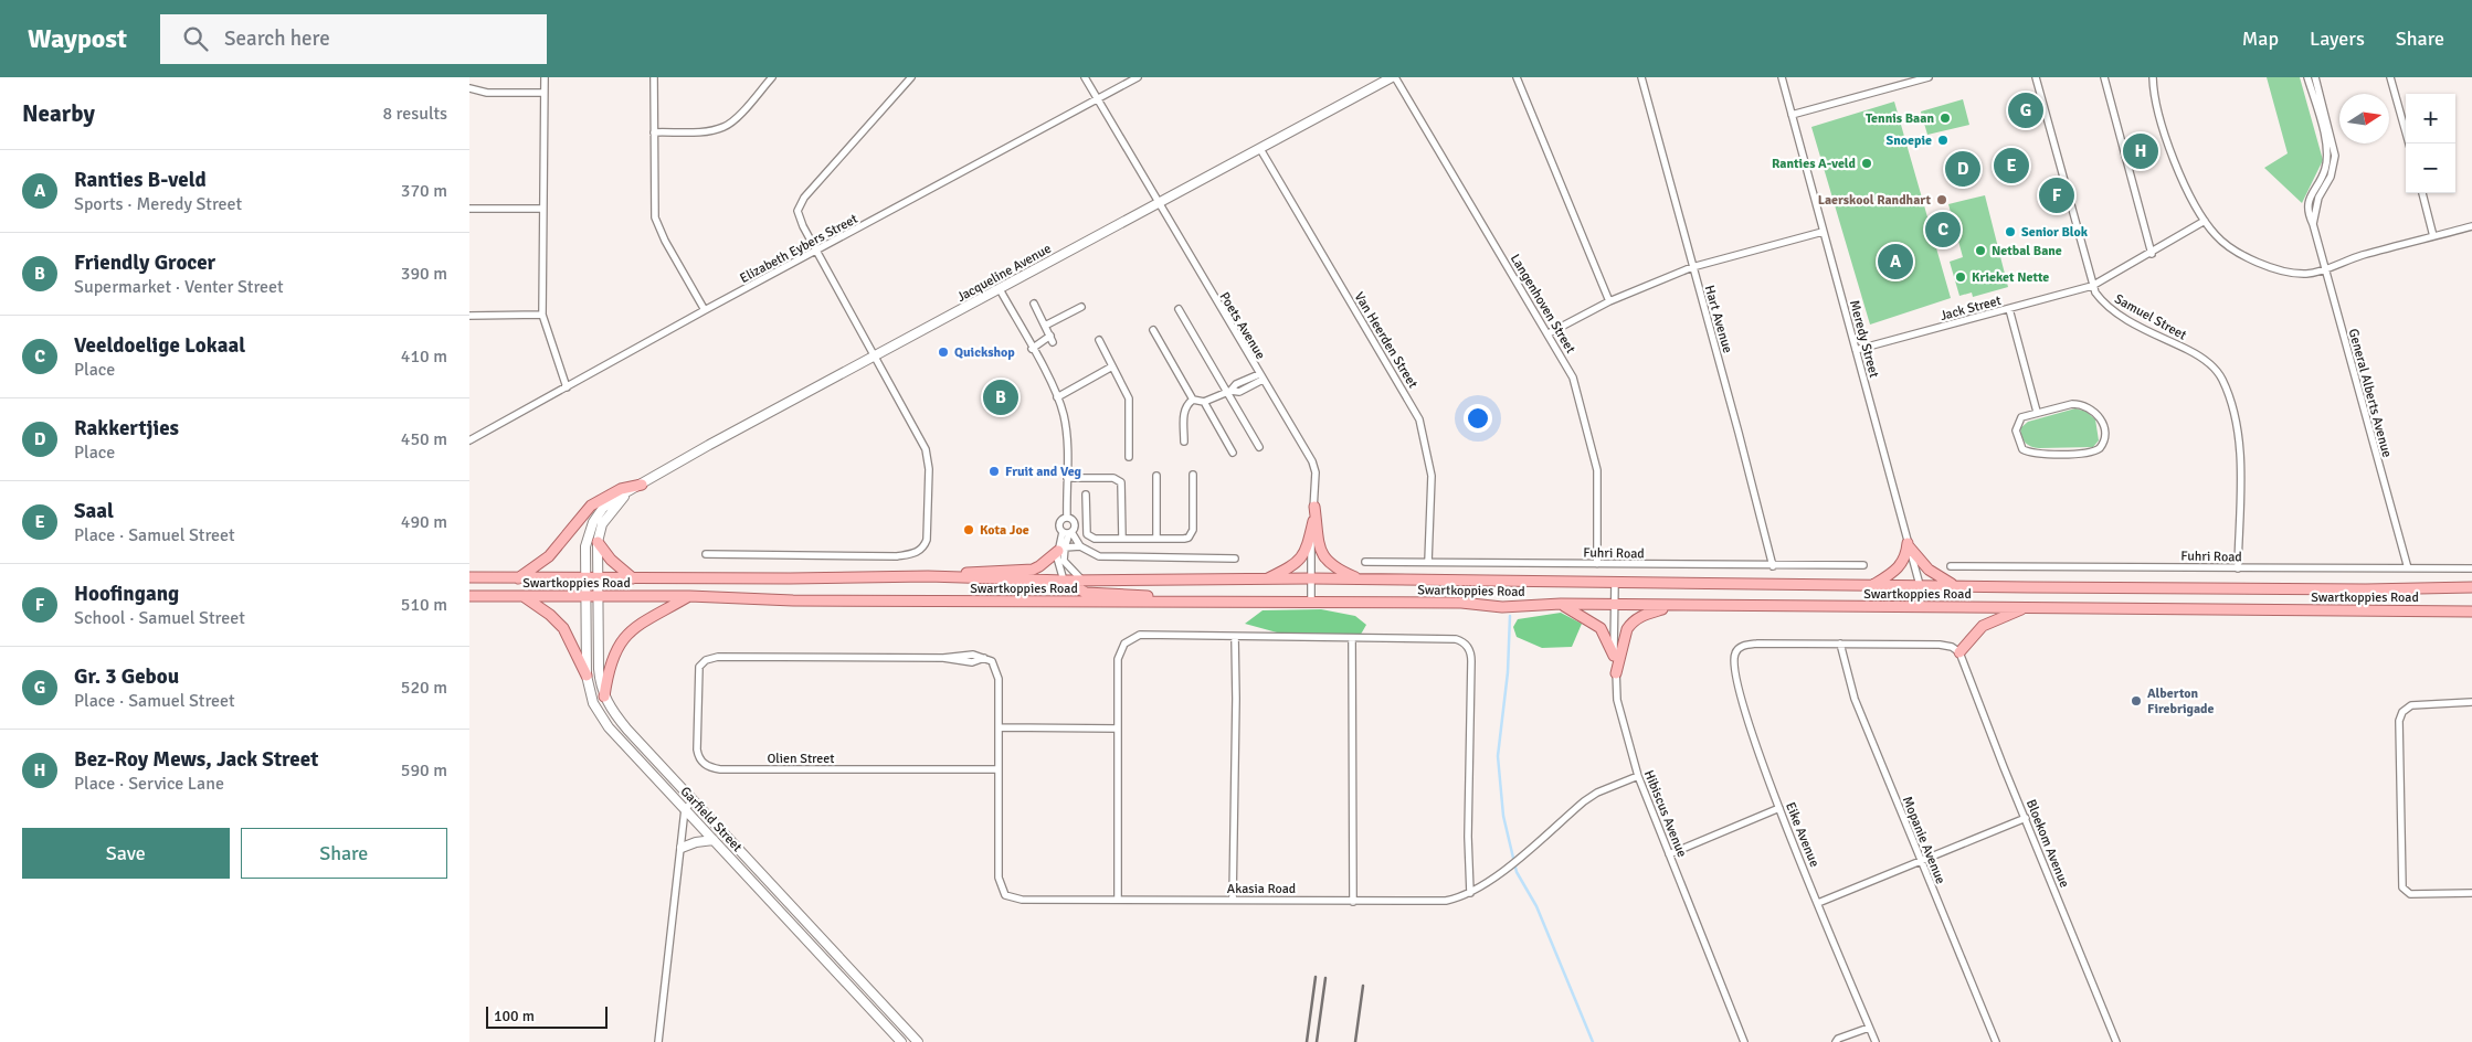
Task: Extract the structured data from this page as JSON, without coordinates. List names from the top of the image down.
{
  "streets": {
    "main road": ["Swartkoppies Road"],
    "street": [
      "Elizabeth Eybers Street",
      "Jacqueline Avenue",
      "Langenhoven Street",
      "Jack Street",
      "Samuel Street",
      "Hart Avenue",
      "Poets Avenue",
      "Meredy Street",
      "Van Heerden Street",
      "General Alberts Avenue",
      "Fuhri Road",
      "Olien Street",
      "Hibiscus Avenue",
      "Garfield Street",
      "Eike Avenue",
      "Mopanie Avenue",
      "Bloekom Avenue",
      "Akasia Road"
    ]
  },
  "crossings": [
    ["Elizabeth Eybers Street", "Poets Avenue"],
    ["Jacqueline Avenue", "Langenhoven Street"],
    ["Jacqueline Avenue", "Poets Avenue"],
    ["Jacqueline Avenue", "Van Heerden Street"],
    ["Jacqueline Avenue", "Swartkoppies Road"],
    ["Jacqueline Avenue", "Garfield Street"],
    ["Langenhoven Street", "Fuhri Road"],
    ["Jack Street", "Samuel Street"],
    ["Jack Street", "Meredy Street"],
    ["Samuel Street", "Fuhri Road"],
    ["Hart Avenue", "Fuhri Road"],
    ["Poets Avenue", "Swartkoppies Road"],
    ["Meredy Street", "Swartkoppies Road"],
    ["Van Heerden Street", "Fuhri Road"],
    ["General Alberts Avenue", "Fuhri Road"],
    ["Swartkoppies Road", "Hibiscus Avenue"],
    ["Swartkoppies Road", "Garfield Street"],
    ["Olien Street", "Akasia Road"],
    ["Hibiscus Avenue", "Akasia Road"],
    ["Eike Avenue", "Mopanie Avenue"]
  ],
  "places": [
    "Tennis Baan",
    "Snoepie",
    "Ranties A-veld",
    "Laerskool Randhart",
    "Senior Blok",
    "Netbal Bane",
    "Krieket Nette",
    "Quickshop",
    "Fruit and Veg",
    "Kota Joe",
    "Alberton Firebrigade"
  ],
  "scale_bar": "100 m",
  "north": "right",
  "page": {
    "header": "Waypost",
    "search": "Search here",
    "nav": ["Map", "Layers", "Share"],
    "heading": ["Nearby", "8 results"],
    "pins": [
      "G",
      "H",
      "E",
      "D",
      "F",
      "C",
      "A",
      "B"
    ],
    "map_buttons": ["+", "−"],
    "list": [
      {
        "mark": "A",
        "name": "Ranties B-veld",
        "note": "Sports · Meredy Street",
        "value": "370 m"
      },
      {
        "mark": "B",
        "name": "Friendly Grocer",
        "note": "Supermarket · Venter Street",
        "value": "390 m"
      },
      {
        "mark": "C",
        "name": "Veeldoelige Lokaal",
        "note": "Place",
        "value": "410 m"
      },
      {
        "mark": "D",
        "name": "Rakkertjies",
        "note": "Place",
        "value": "450 m"
      },
      {
        "mark": "E",
        "name": "Saal",
        "note": "Place · Samuel Street",
        "value": "490 m"
      },
      {
        "mark": "F",
        "name": "Hoofingang",
        "note": "School · Samuel Street",
        "value": "510 m"
      },
      {
        "mark": "G",
        "name": "Gr. 3 Gebou",
        "note": "Place · Samuel Street",
        "value": "520 m"
      },
      {
        "mark": "H",
        "name": "Bez-Roy Mews, Jack Street",
        "note": "Place · Service Lane",
        "value": "590 m"
      }
    ],
    "buttons": ["Save", "Share"],
    "scale": "100 m"
  }
}
